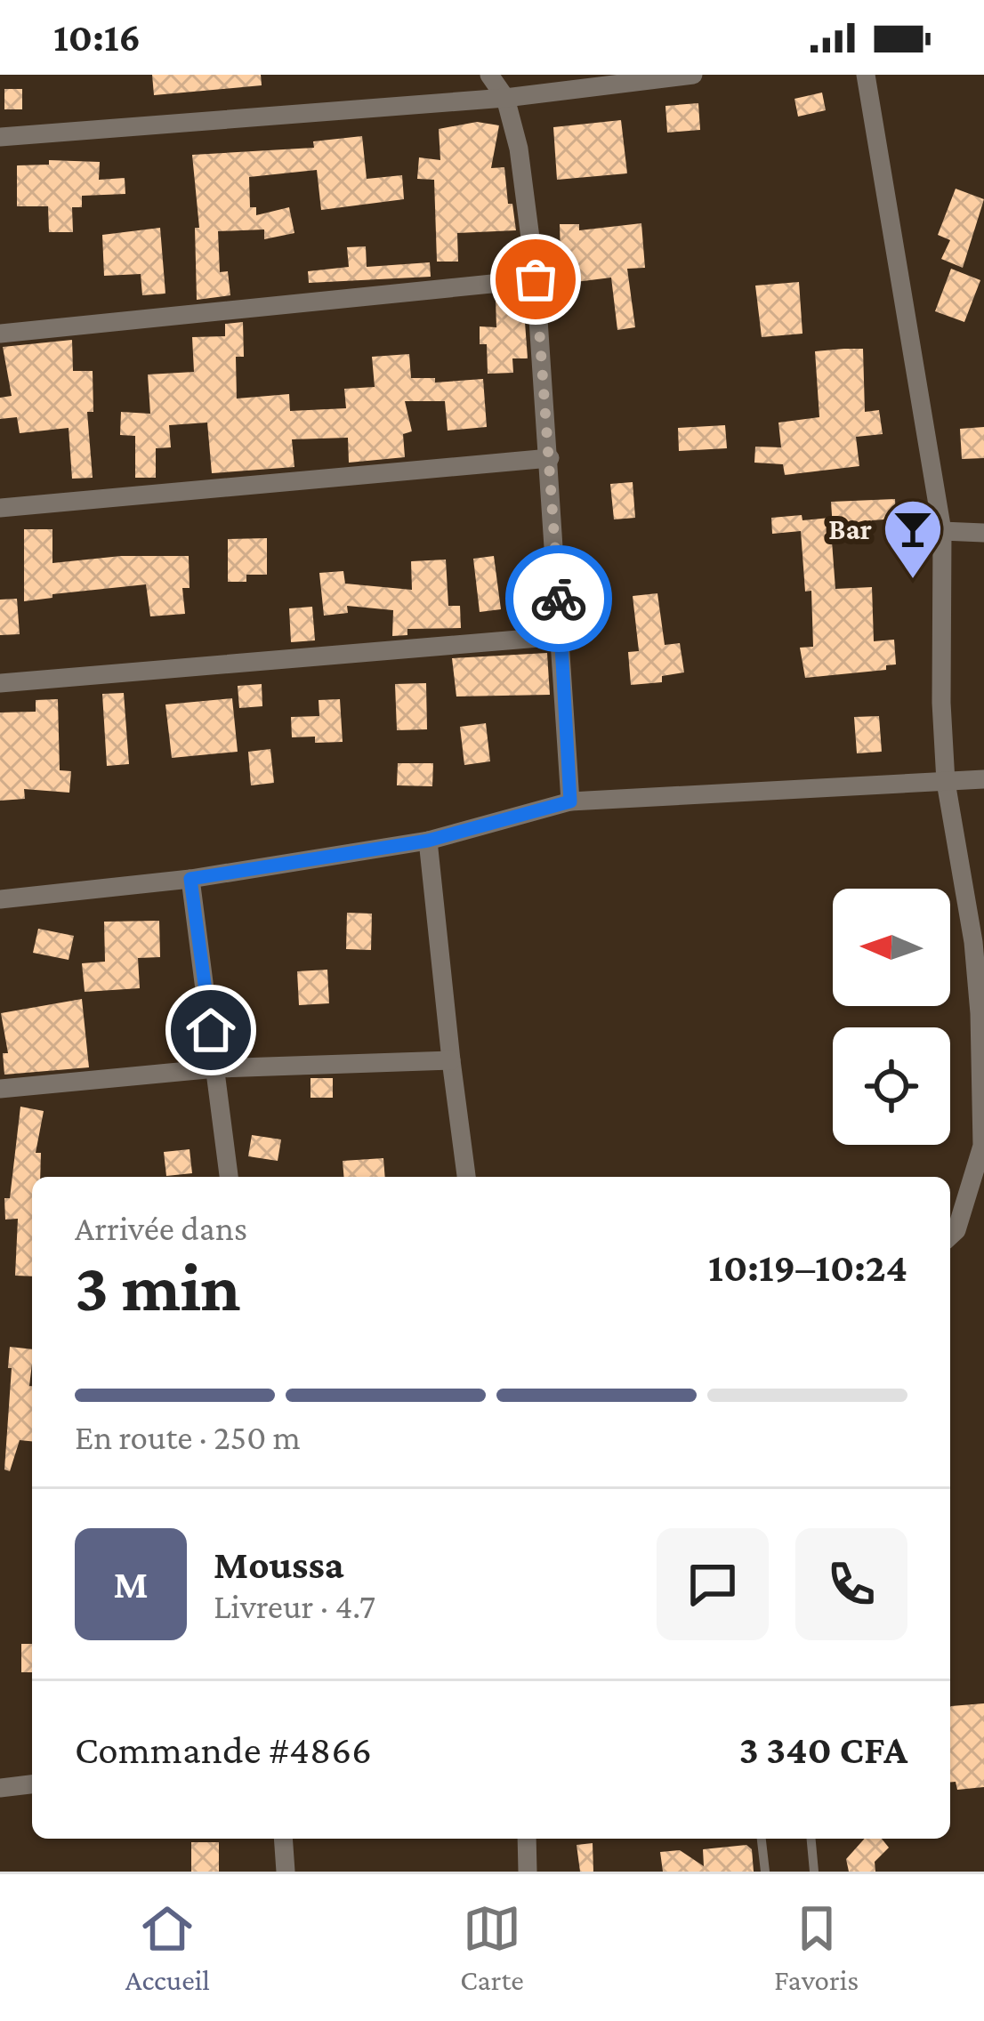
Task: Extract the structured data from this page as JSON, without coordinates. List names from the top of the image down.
{
  "places": {
    "bar": ["Bar"]
  },
  "north": "left",
  "page": {
    "status": "10:16",
    "heading": ["3 min", "Arrivée dans", "10:19–10:24"],
    "panel": [
      "Moussa",
      "Livreur · 4.7",
      "Commande #4866",
      "3 340 CFA"
    ],
    "bar": "En route · 250 m",
    "round": "M",
    "tabs": ["Accueil", "Carte", "Favoris"]
  }
}
